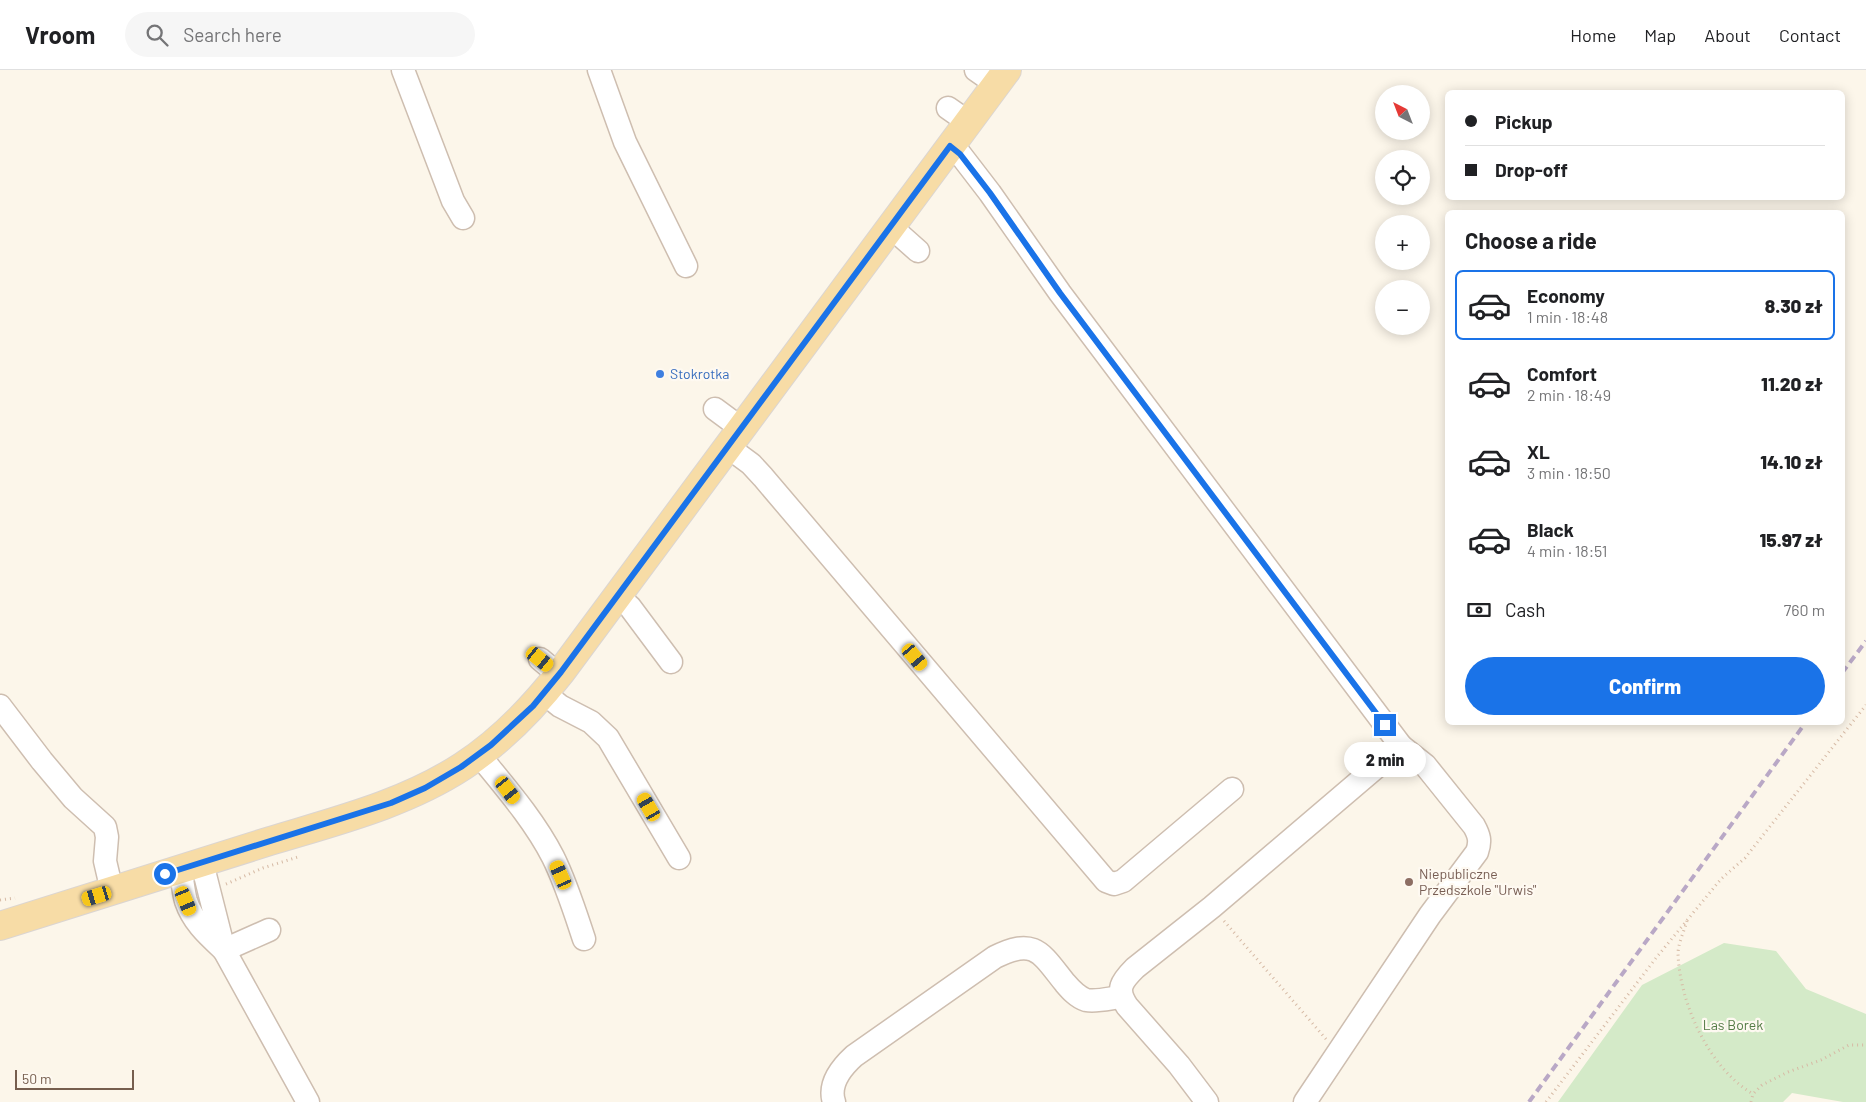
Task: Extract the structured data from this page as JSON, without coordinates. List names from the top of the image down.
{
  "parks": ["Las Borek"],
  "places": ["Stokrotka", "Niepubliczne Przedszkole \"Urwis\""],
  "scale_bar": "50 m",
  "north": "top left",
  "page": {
    "header": "Vroom",
    "search": "Search here",
    "nav": [
      "Home",
      "Map",
      "About",
      "Contact"
    ],
    "map_buttons": ["+", "−"],
    "banner": ["Pickup", "Drop-off"],
    "heading": "Choose a ride",
    "list": [
      {
        "name": "Economy",
        "note": "1 min · 18:48",
        "value": "8.30 zł"
      },
      {
        "name": "Comfort",
        "note": "2 min · 18:49",
        "value": "11.20 zł"
      },
      {
        "name": "XL",
        "note": "3 min · 18:50",
        "value": "14.10 zł"
      },
      {
        "name": "Black",
        "note": "4 min · 18:51",
        "value": "15.97 zł"
      }
    ],
    "pay": ["Cash", "760 m"],
    "buttons": "Confirm",
    "bubble": "2 min",
    "scale": "50 m"
  }
}
